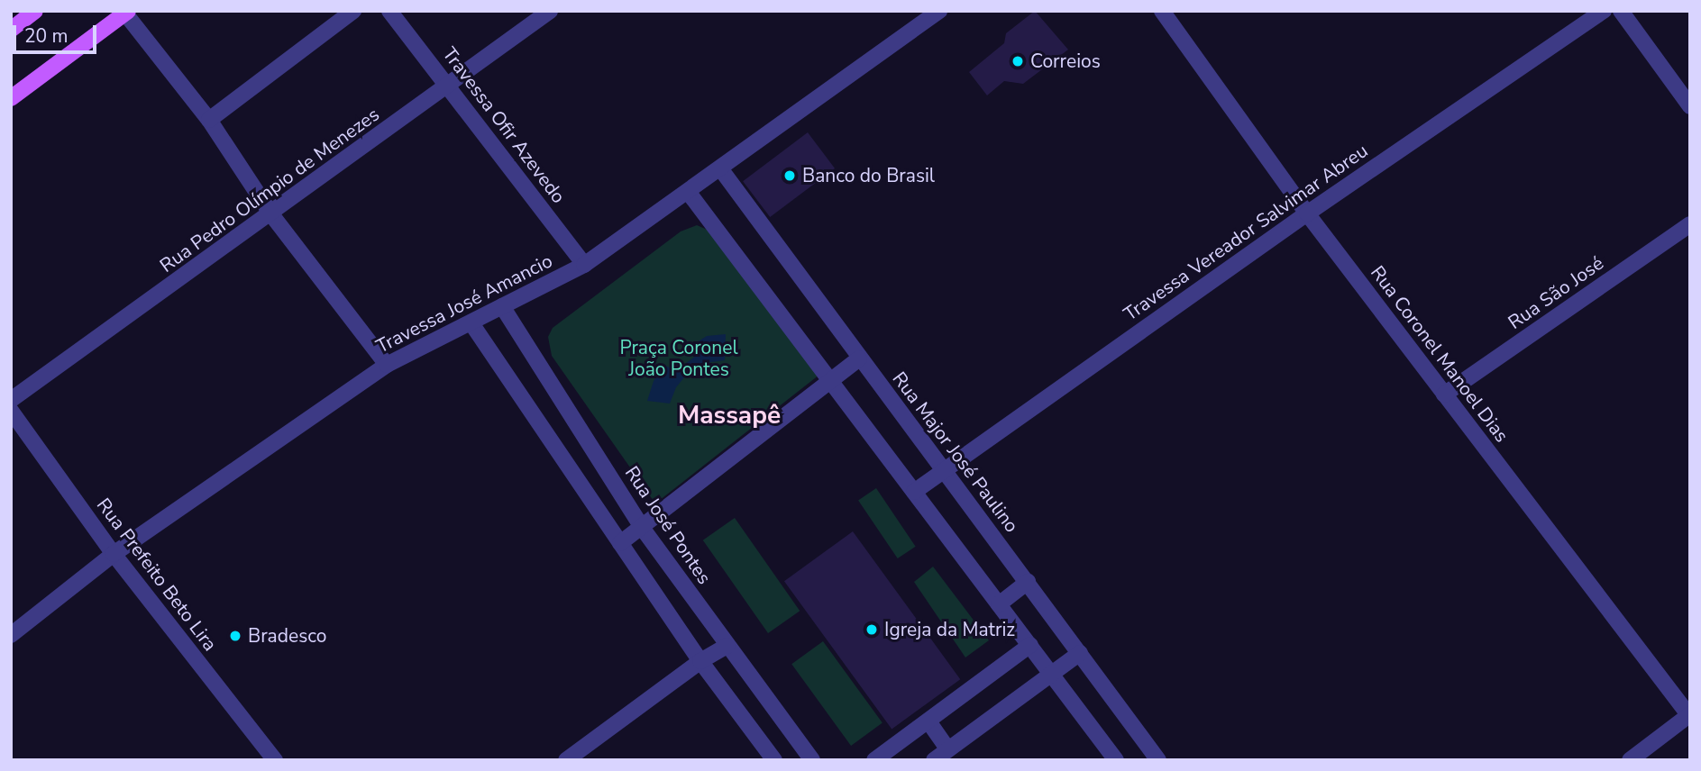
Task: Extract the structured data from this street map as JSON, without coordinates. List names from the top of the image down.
{
  "streets": {
    "street": [
      "Travessa Ofir Azevedo",
      "Rua Pedro Olímpio de Menezes",
      "Travessa Vereador Salvimar Abreu",
      "Rua São José",
      "Travessa José Amancio",
      "Rua Coronel Manoel Dias",
      "Rua Major José Paulino",
      "Rua José Pontes",
      "Rua Prefeito Beto Lira"
    ]
  },
  "crossings": [
    ["Travessa Ofir Azevedo", "Rua Pedro Olímpio de Menezes"],
    ["Travessa Ofir Azevedo", "Travessa José Amancio"],
    ["Travessa Vereador Salvimar Abreu", "Rua Coronel Manoel Dias"],
    ["Travessa Vereador Salvimar Abreu", "Rua Major José Paulino"],
    ["Rua São José", "Rua Coronel Manoel Dias"],
    ["Travessa José Amancio", "Rua Major José Paulino"],
    ["Travessa José Amancio", "Rua José Pontes"],
    ["Travessa José Amancio", "Rua Prefeito Beto Lira"]
  ],
  "districts": ["Massapê"],
  "parks": ["Praça Coronel João Pontes"],
  "places": [
    "Correios",
    "Banco do Brasil",
    "Igreja da Matriz",
    "Bradesco"
  ],
  "scale_bar": "20 m"
}
